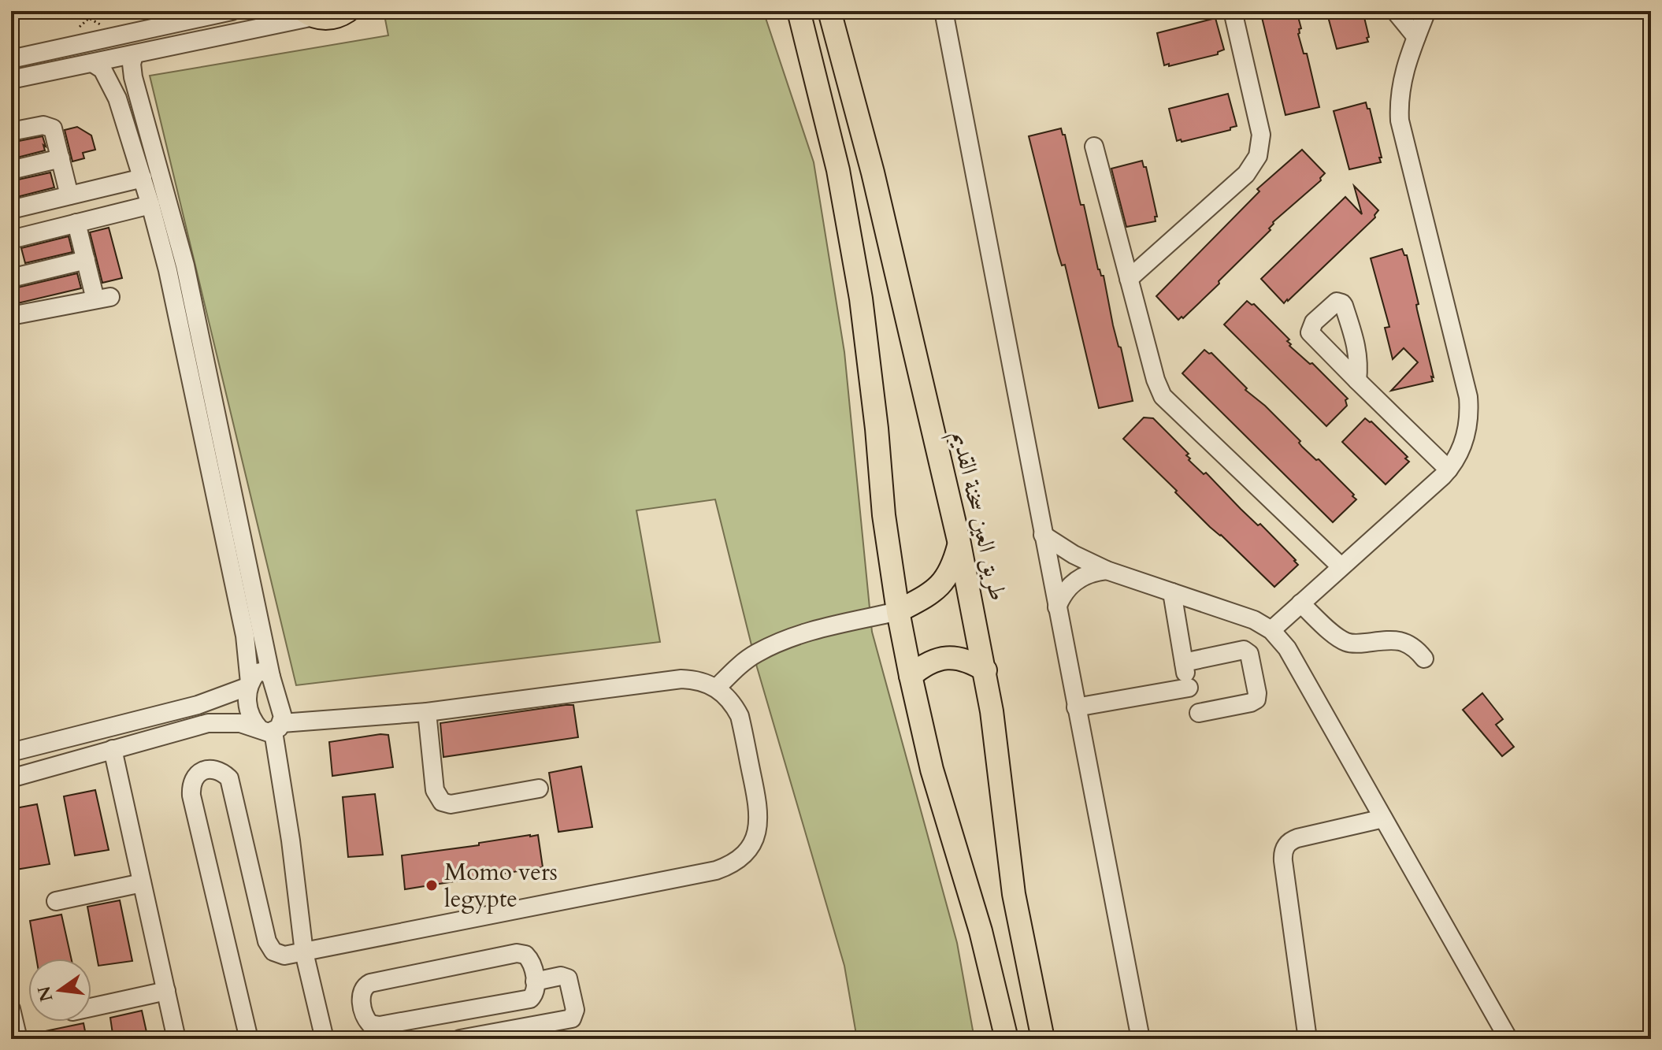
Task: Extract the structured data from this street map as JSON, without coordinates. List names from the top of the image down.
{
  "streets": {
    "main road": ["طريق العين سخنة القديم"]
  },
  "places": ["Momo vers legypte"],
  "north": "left"
}
